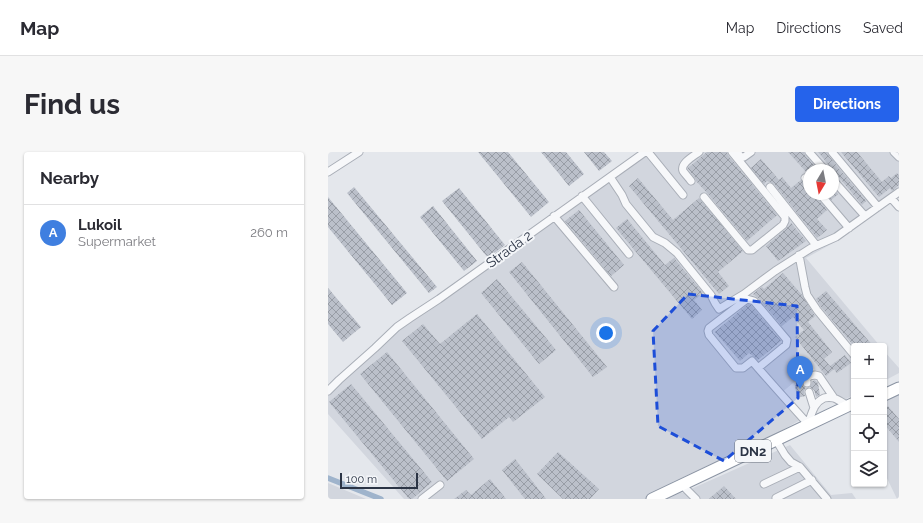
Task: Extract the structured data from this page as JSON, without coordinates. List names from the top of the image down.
{
  "streets": {
    "highway": ["DN2"],
    "lane": ["Strada 2"]
  },
  "scale_bar": "100 m",
  "north": "bottom",
  "page": {
    "header": "Map",
    "nav": ["Map", "Directions", "Saved"],
    "buttons": "Directions",
    "title": "Find us",
    "heading": "Nearby",
    "list": [
      {
        "mark": "A",
        "name": "Lukoil",
        "note": "Supermarket",
        "value": "260 m"
      }
    ],
    "map_buttons": ["+", "−"],
    "pins": "A",
    "scale": "100 m"
  }
}
